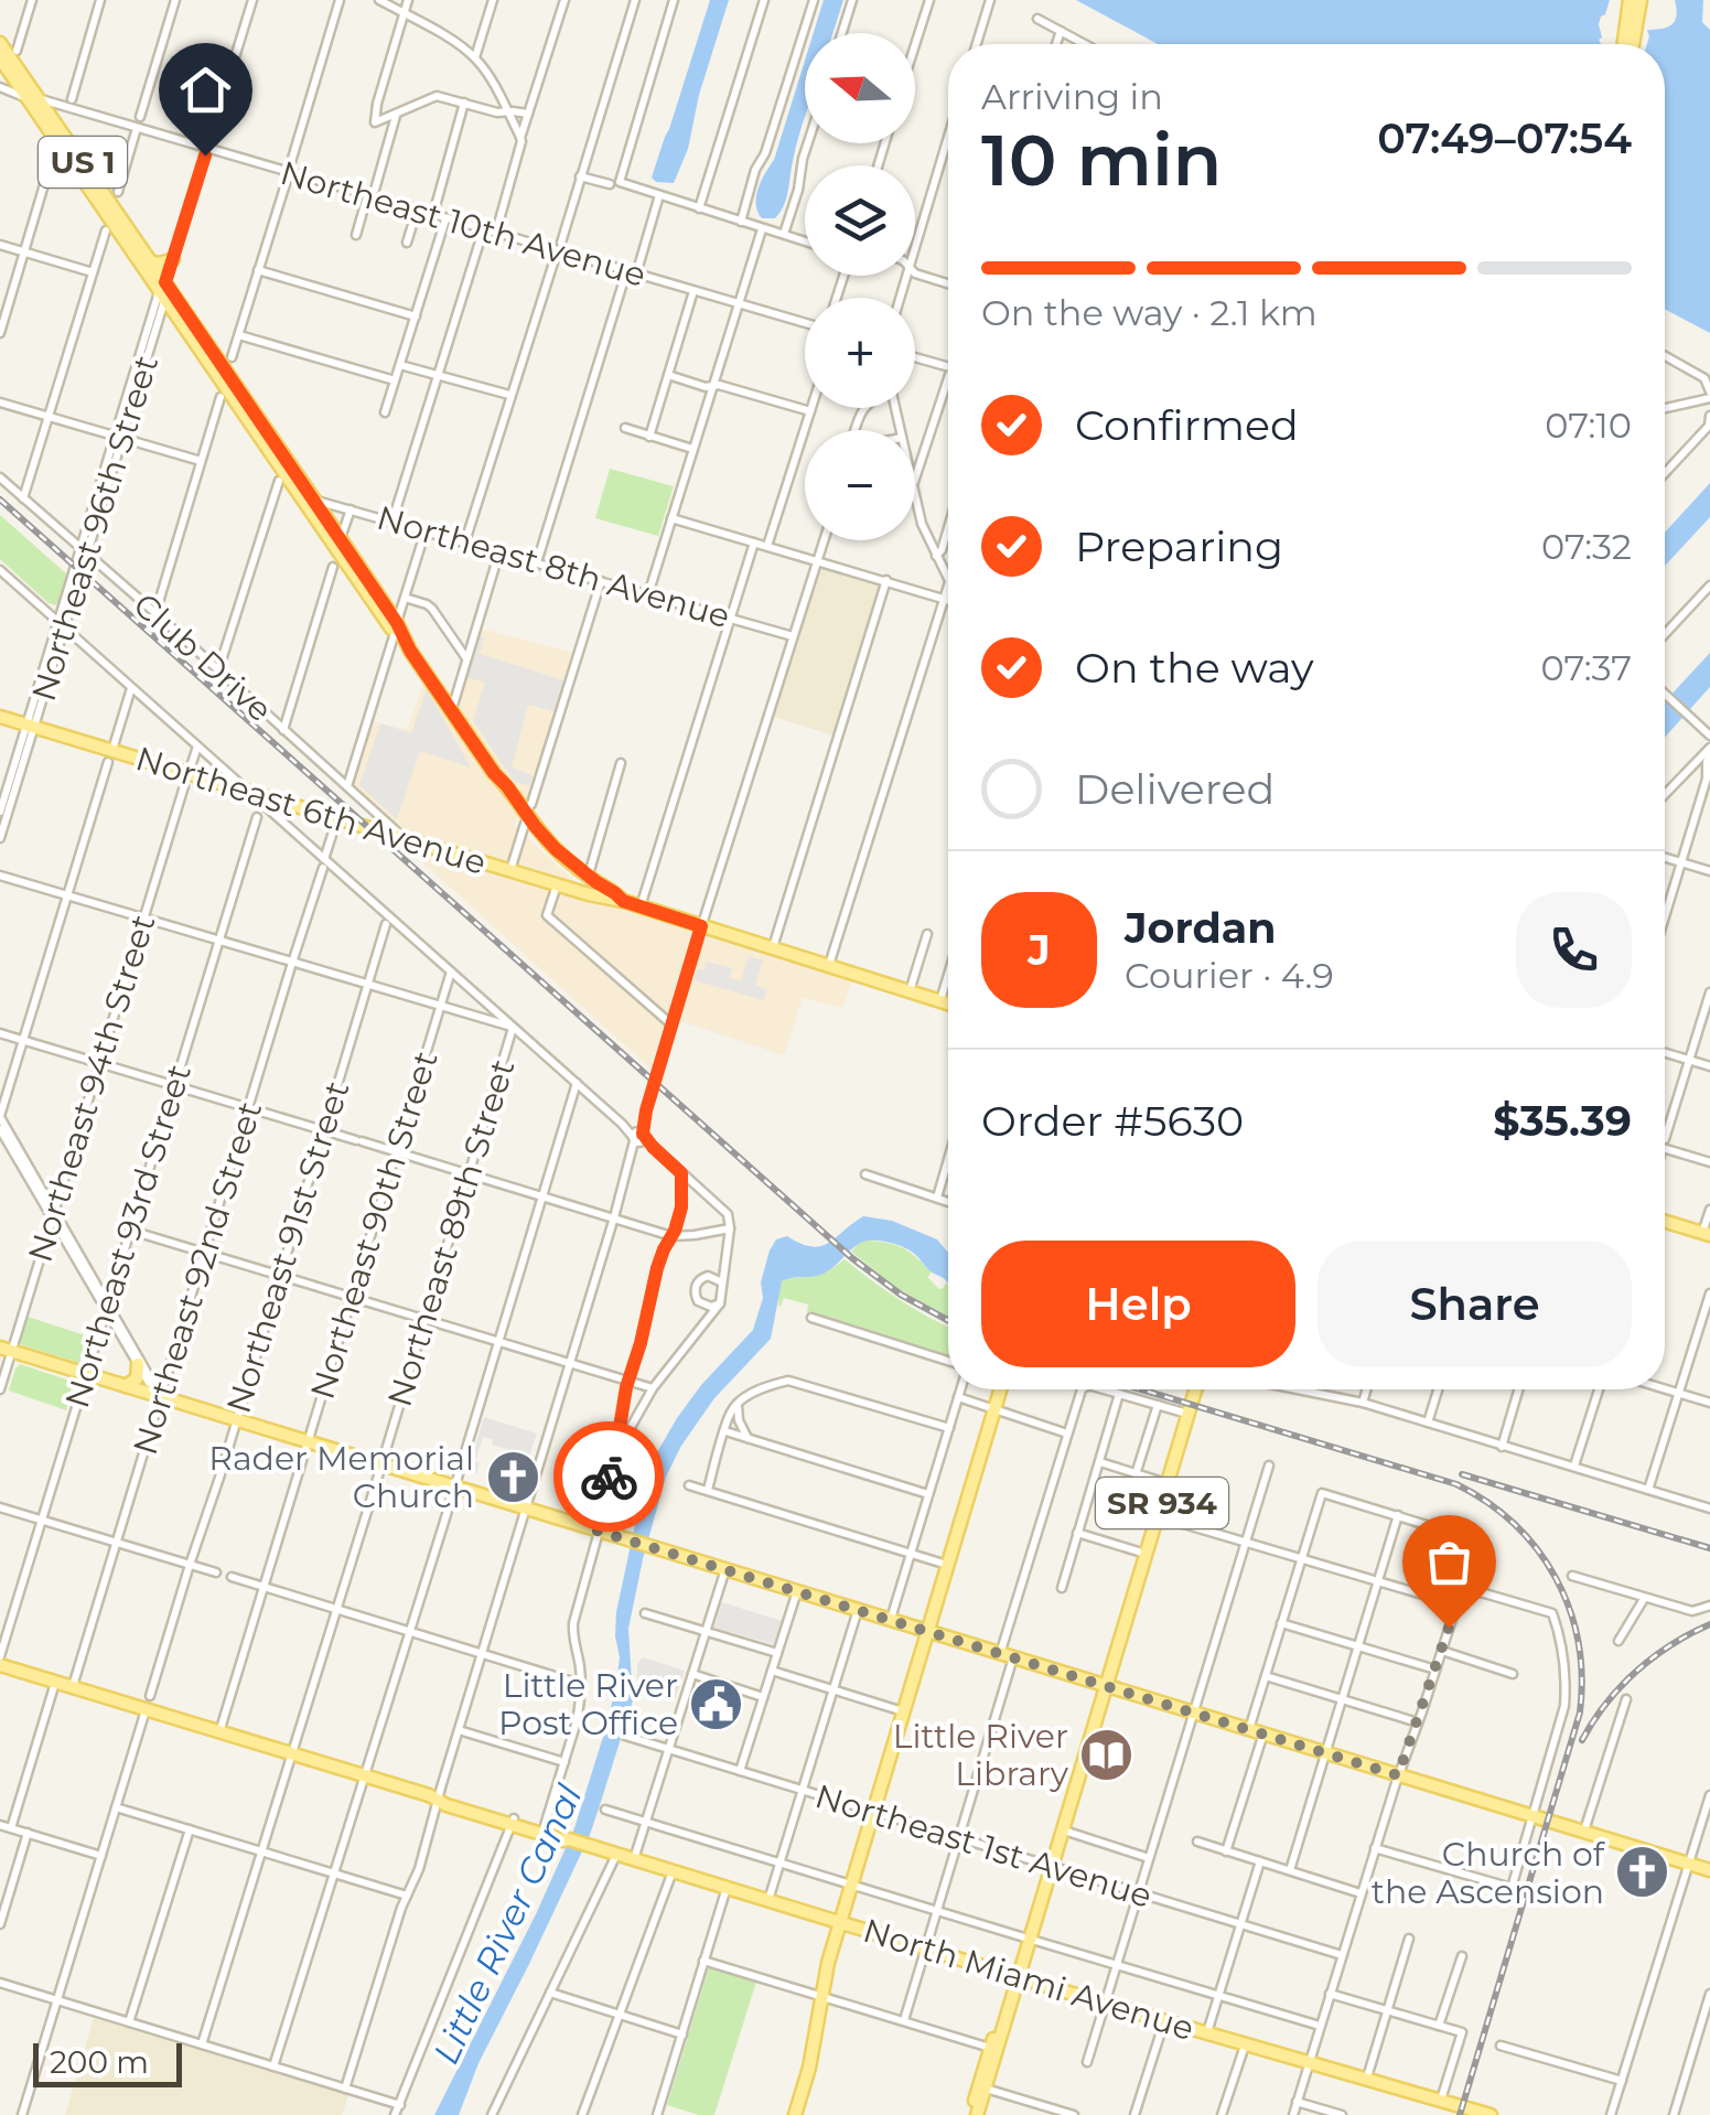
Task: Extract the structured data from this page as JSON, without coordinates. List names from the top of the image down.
{
  "streets": {
    "main road": [
      "US 1",
      "Northeast 6th Avenue",
      "SR 934",
      "North Miami Avenue"
    ],
    "street": [
      "Northeast 10th Avenue",
      "Northeast 96th Street",
      "Northeast 8th Avenue",
      "Club Drive",
      "Northeast 94th Street",
      "Northeast 90th Street",
      "Northeast 89th Street",
      "Northeast 93rd Street",
      "Northeast 91st Street",
      "Northeast 92nd Street",
      "Northeast 1st Avenue"
    ]
  },
  "crossings": [
    ["US 1", "Northeast 10th Avenue"],
    ["US 1", "Northeast 96th Street"],
    ["US 1", "Northeast 8th Avenue"],
    ["US 1", "Northeast 6th Avenue"],
    ["Northeast 10th Avenue", "Northeast 96th Street"],
    ["Northeast 96th Street", "Club Drive"],
    ["Northeast 96th Street", "Northeast 6th Avenue"],
    ["Club Drive", "Northeast 6th Avenue"],
    ["Northeast 6th Avenue", "Northeast 94th Street"],
    ["Northeast 6th Avenue", "Northeast 92nd Street"],
    ["Northeast 90th Street", "North Miami Avenue"],
    ["Northeast 89th Street", "North Miami Avenue"],
    ["Northeast 91st Street", "North Miami Avenue"],
    ["Northeast 92nd Street", "North Miami Avenue"],
    ["SR 934", "Northeast 1st Avenue"]
  ],
  "water": ["Little River Canal"],
  "places": {
    "church": ["Rader Memorial Church", "Church of the Ascension"],
    "public building": ["Little River Post Office"],
    "library": ["Little River Library"]
  },
  "scale_bar": "200 m",
  "north": "left",
  "page": {
    "map_buttons": ["+", "−"],
    "heading": ["10 min", "Arriving in", "07:49–07:54"],
    "panel": [
      "Jordan",
      "Courier · 4.9",
      "Order #5630",
      "$35.39"
    ],
    "bar": "On the way · 2.1 km",
    "list": [
      ["Confirmed", "07:10"],
      ["Preparing", "07:32"],
      ["On the way", "07:37"],
      "Delivered"
    ],
    "round": "J",
    "buttons": ["Help", "Share"],
    "scale": "200 m"
  }
}
